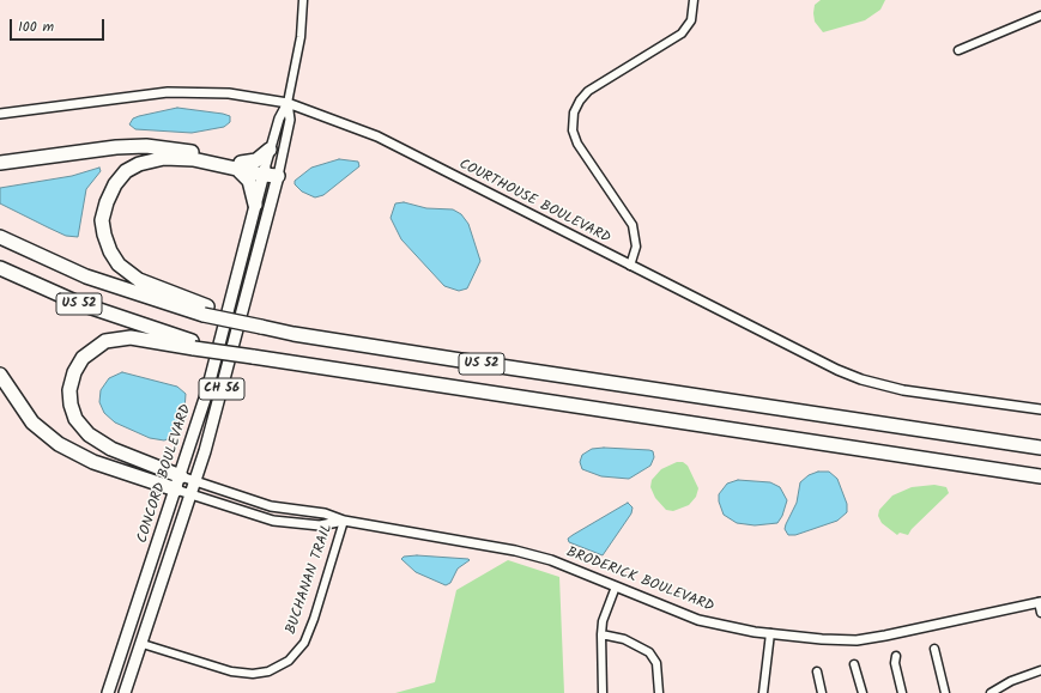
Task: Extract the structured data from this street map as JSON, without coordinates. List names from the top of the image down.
{
  "streets": {
    "highway": ["US 52"],
    "main road": ["CH 56", "CONCORD BOULEVARD"],
    "street": ["COURTHOUSE BOULEVARD", "BUCHANAN TRAIL", "BRODERICK BOULEVARD"]
  },
  "crossings": [
    ["CH 56", "CONCORD BOULEVARD"],
    ["CONCORD BOULEVARD", "BUCHANAN TRAIL"],
    ["CONCORD BOULEVARD", "BRODERICK BOULEVARD"],
    ["BUCHANAN TRAIL", "BRODERICK BOULEVARD"]
  ],
  "scale_bar": "100 m"
}
